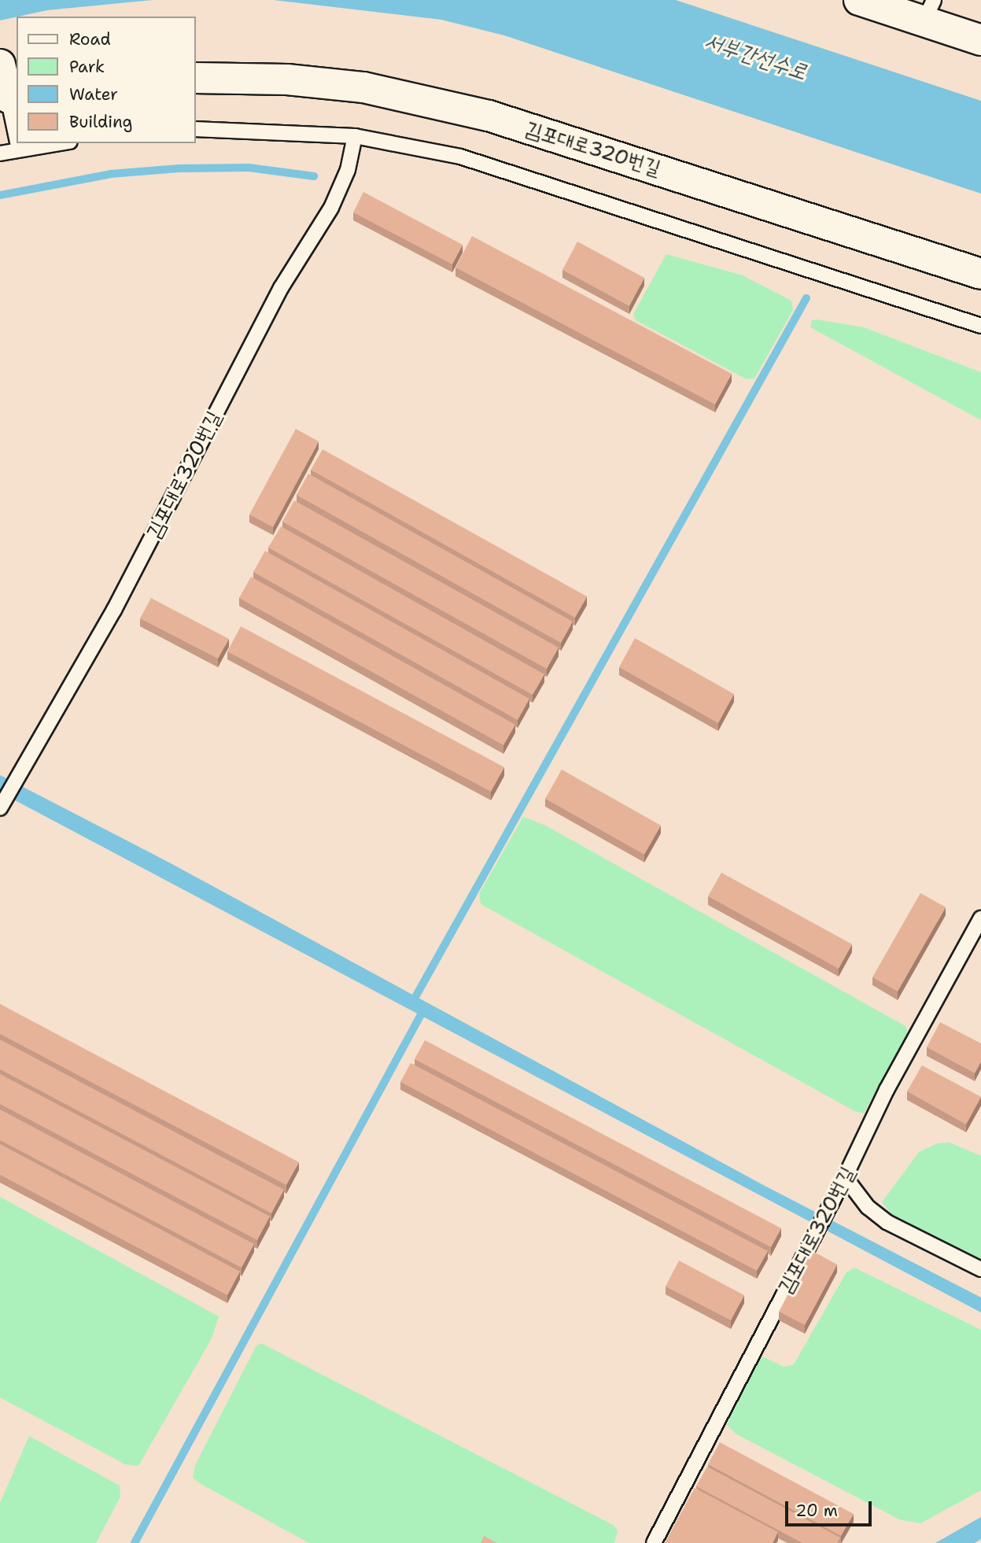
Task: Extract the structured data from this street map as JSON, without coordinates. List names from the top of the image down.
{
  "streets": {
    "street": ["김포대로320번길"]
  },
  "water": ["서부간선수로"],
  "legend": [
    "Road",
    "Park",
    "Water",
    "Building"
  ],
  "scale_bar": "20 m"
}
